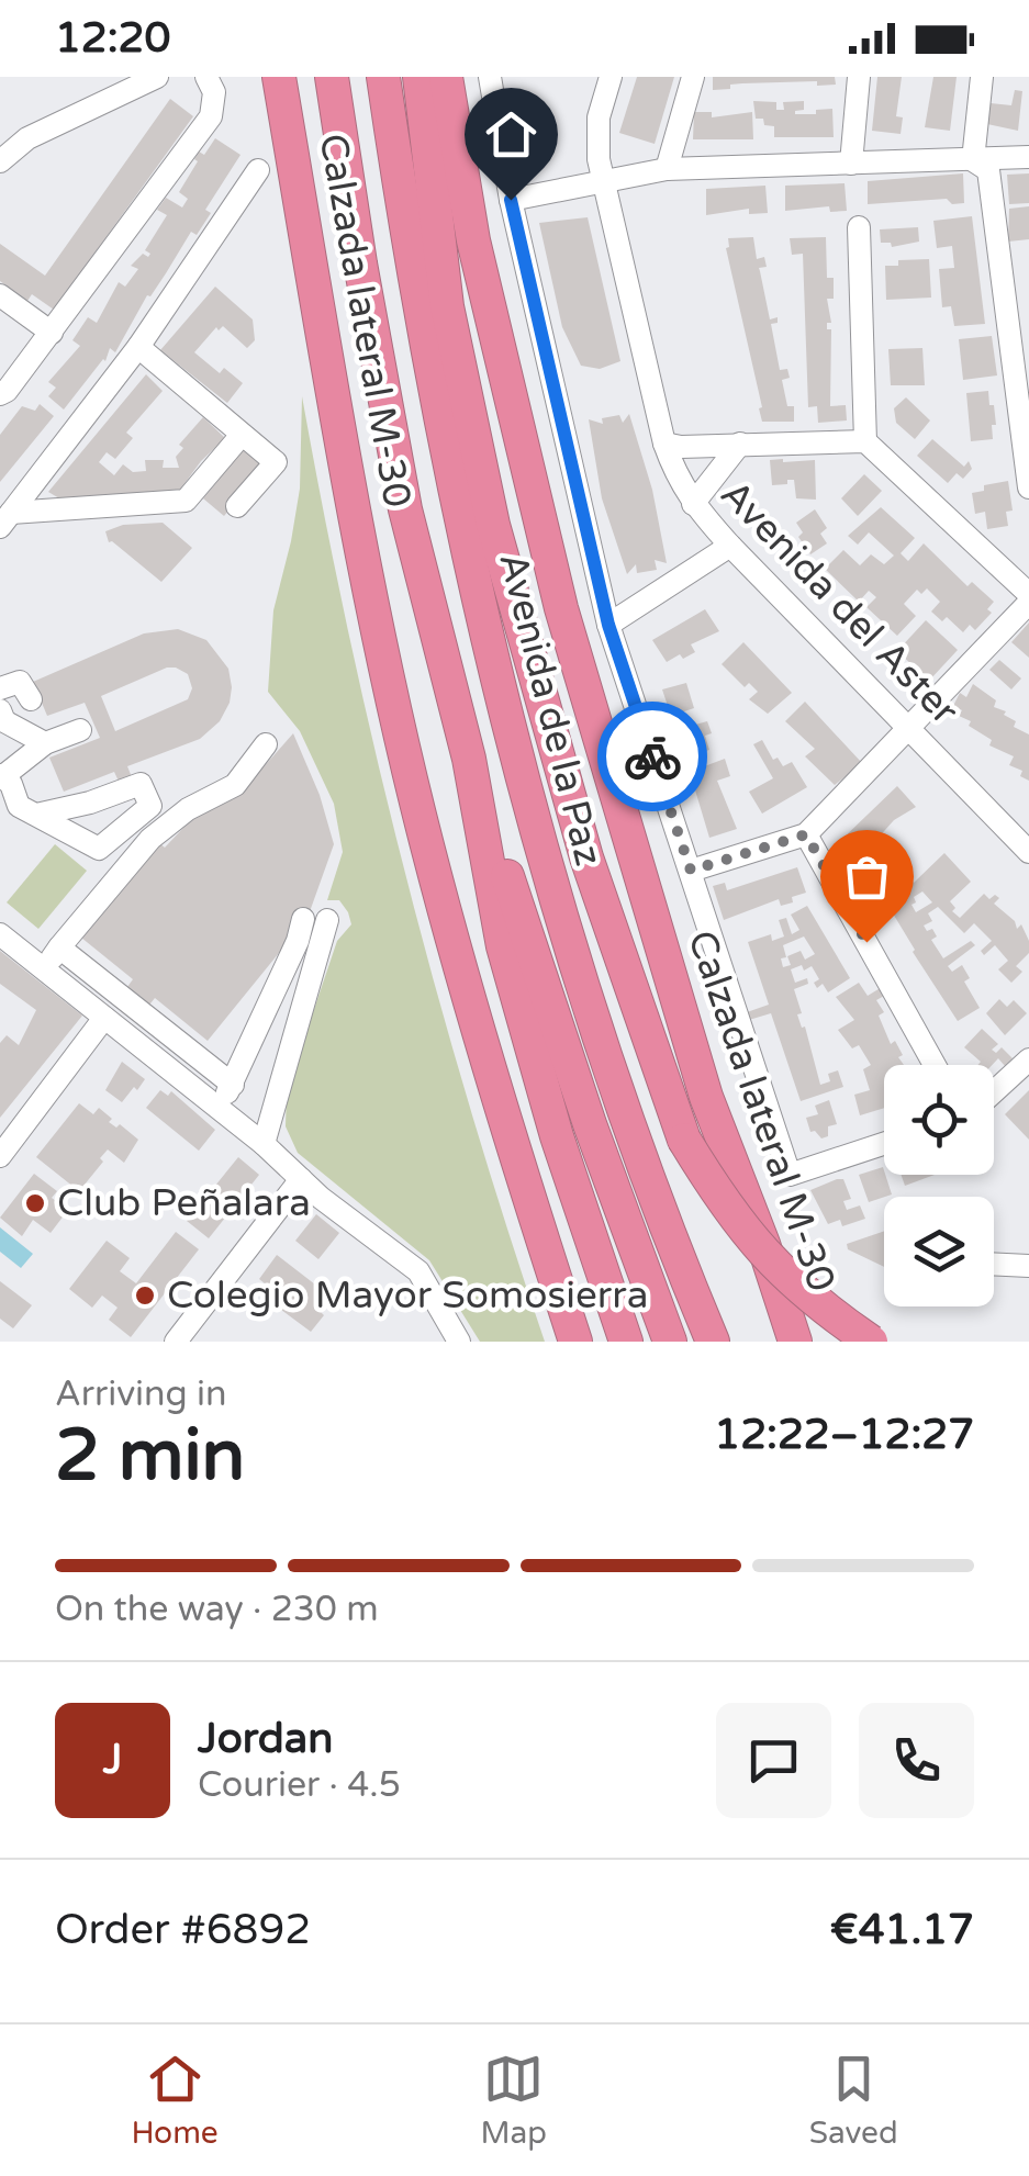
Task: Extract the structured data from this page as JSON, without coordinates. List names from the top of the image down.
{
  "streets": {
    "highway": ["Calzada lateral M-30", "Avenida de la Paz"],
    "street": ["Avenida del Aster"]
  },
  "places": ["Club Peñalara", "Colegio Mayor Somosierra"],
  "page": {
    "status": "12:20",
    "heading": ["2 min", "Arriving in", "12:22–12:27"],
    "panel": [
      "Jordan",
      "Courier · 4.5",
      "Order #6892",
      "€41.17"
    ],
    "bar": "On the way · 230 m",
    "round": "J",
    "tabs": ["Home", "Map", "Saved"]
  }
}
